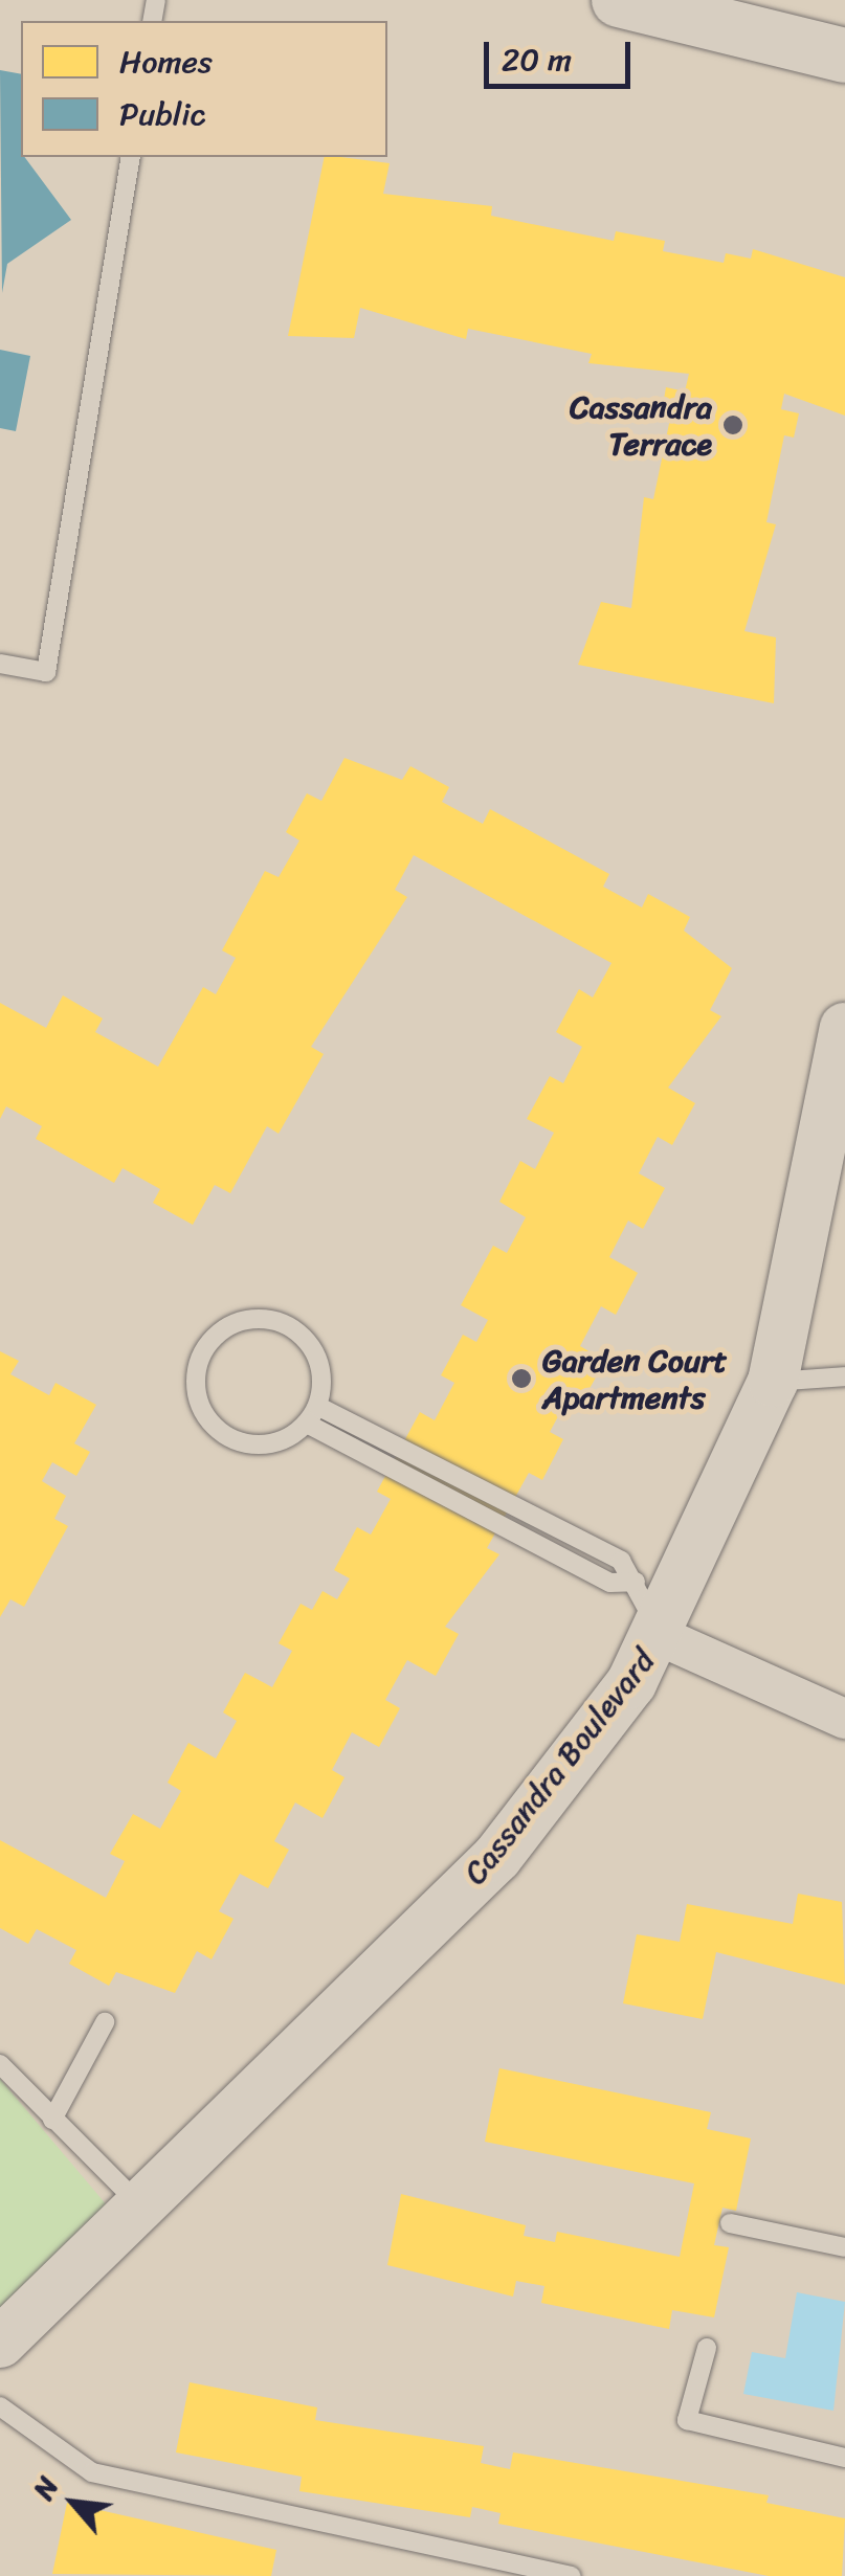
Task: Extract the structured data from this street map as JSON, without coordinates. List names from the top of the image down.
{
  "streets": {
    "street": ["Cassandra Boulevard"]
  },
  "places": ["Cassandra Terrace", "Garden Court Apartments"],
  "legend": ["Homes", "Public"],
  "scale_bar": "20 m",
  "north": "top left"
}
